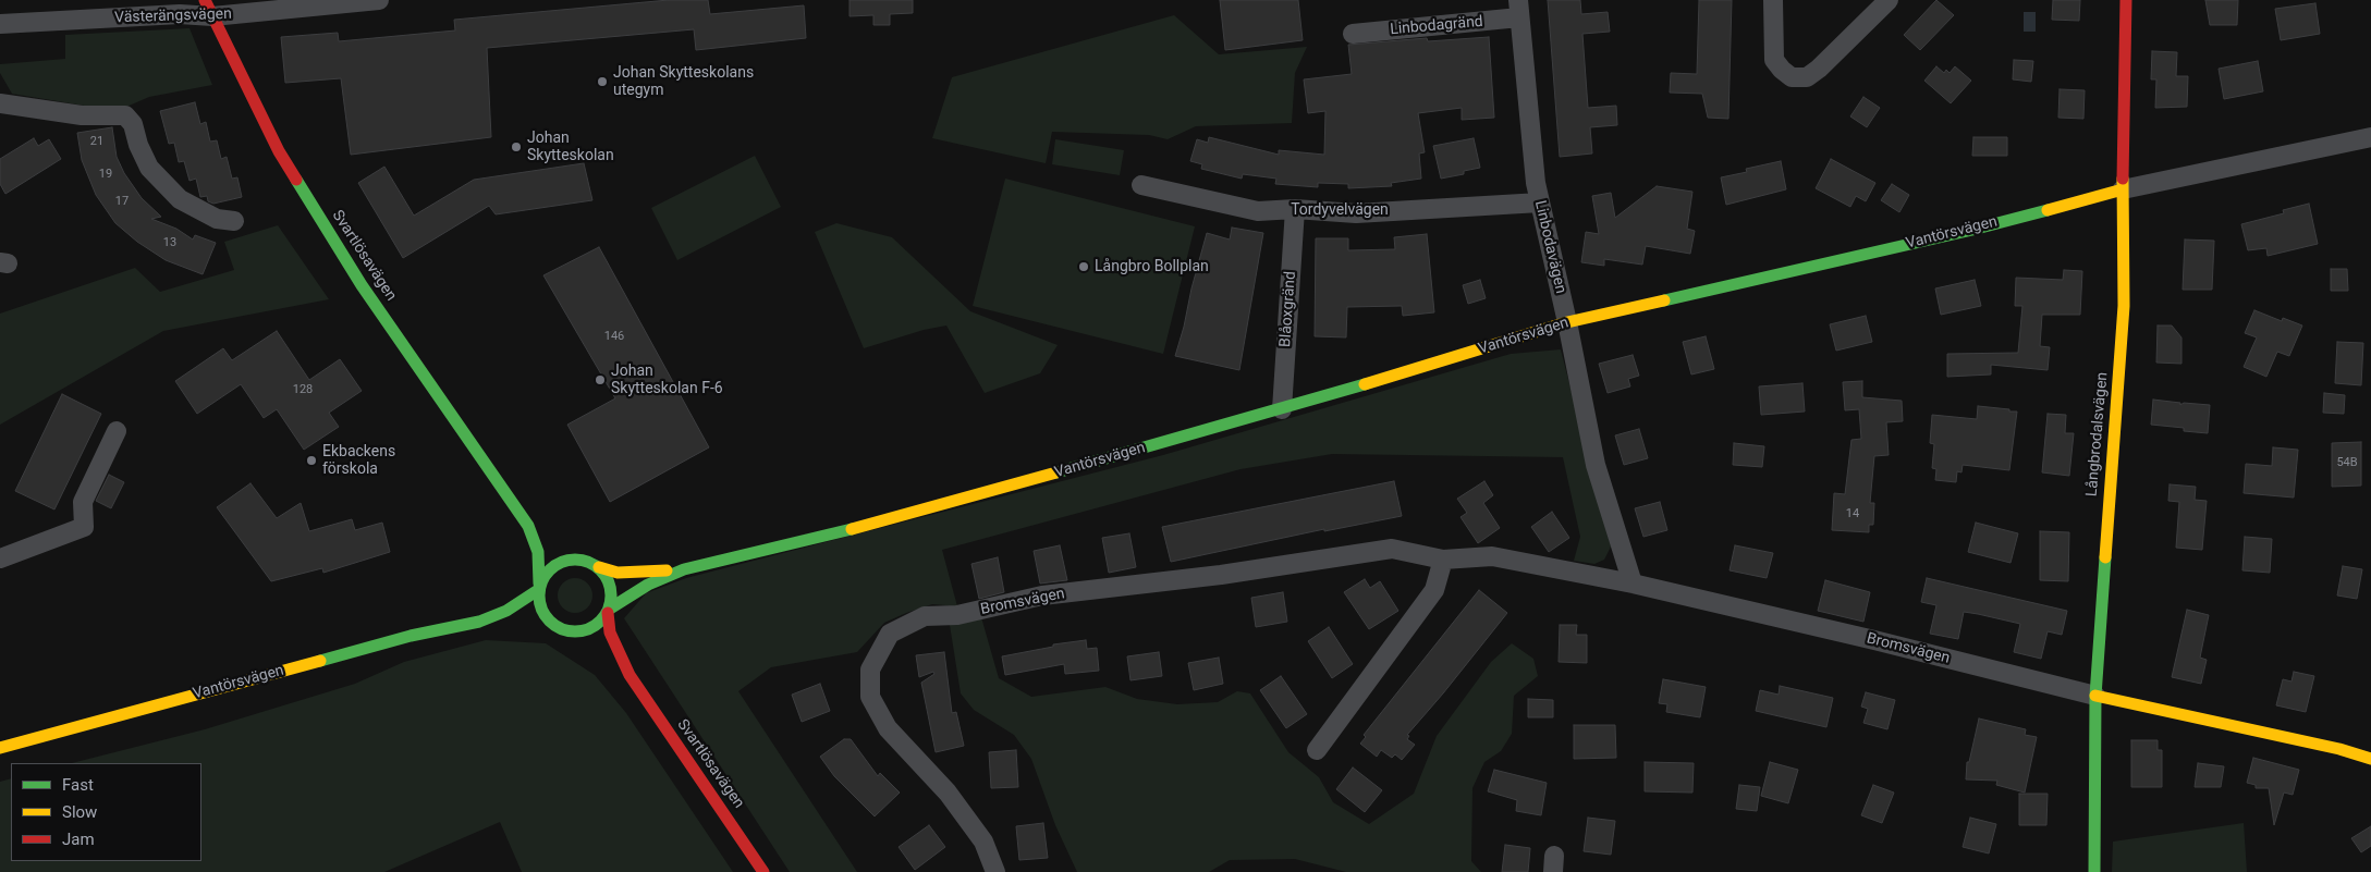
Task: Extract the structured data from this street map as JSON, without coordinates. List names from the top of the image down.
{
  "streets": {
    "street": [
      "Västerängsvägen",
      "Linbodagränd",
      "Tordyvelvägen",
      "Vantörsvägen",
      "Linbodavägen",
      "Svartlösavägen",
      "Blåoxgränd",
      "Långbrodalsvägen",
      "Bromsvägen"
    ]
  },
  "crossings": [
    ["Västerängsvägen", "Svartlösavägen"],
    ["Linbodagränd", "Linbodavägen"],
    ["Tordyvelvägen", "Linbodavägen"],
    ["Tordyvelvägen", "Blåoxgränd"],
    ["Vantörsvägen", "Linbodavägen"],
    ["Vantörsvägen", "Svartlösavägen"],
    ["Vantörsvägen", "Blåoxgränd"],
    ["Vantörsvägen", "Långbrodalsvägen"],
    ["Linbodavägen", "Bromsvägen"],
    ["Långbrodalsvägen", "Bromsvägen"]
  ],
  "places": [
    "Johan Skytteskolans utegym",
    "Johan Skytteskolan",
    "Långbro Bollplan",
    "Johan Skytteskolan F-6",
    "Ekbackens förskola"
  ],
  "house_numbers": [
    "21",
    "19",
    "17",
    "13",
    "146",
    "128",
    "54B",
    "14"
  ],
  "legend": ["Fast", "Slow", "Jam"]
}
